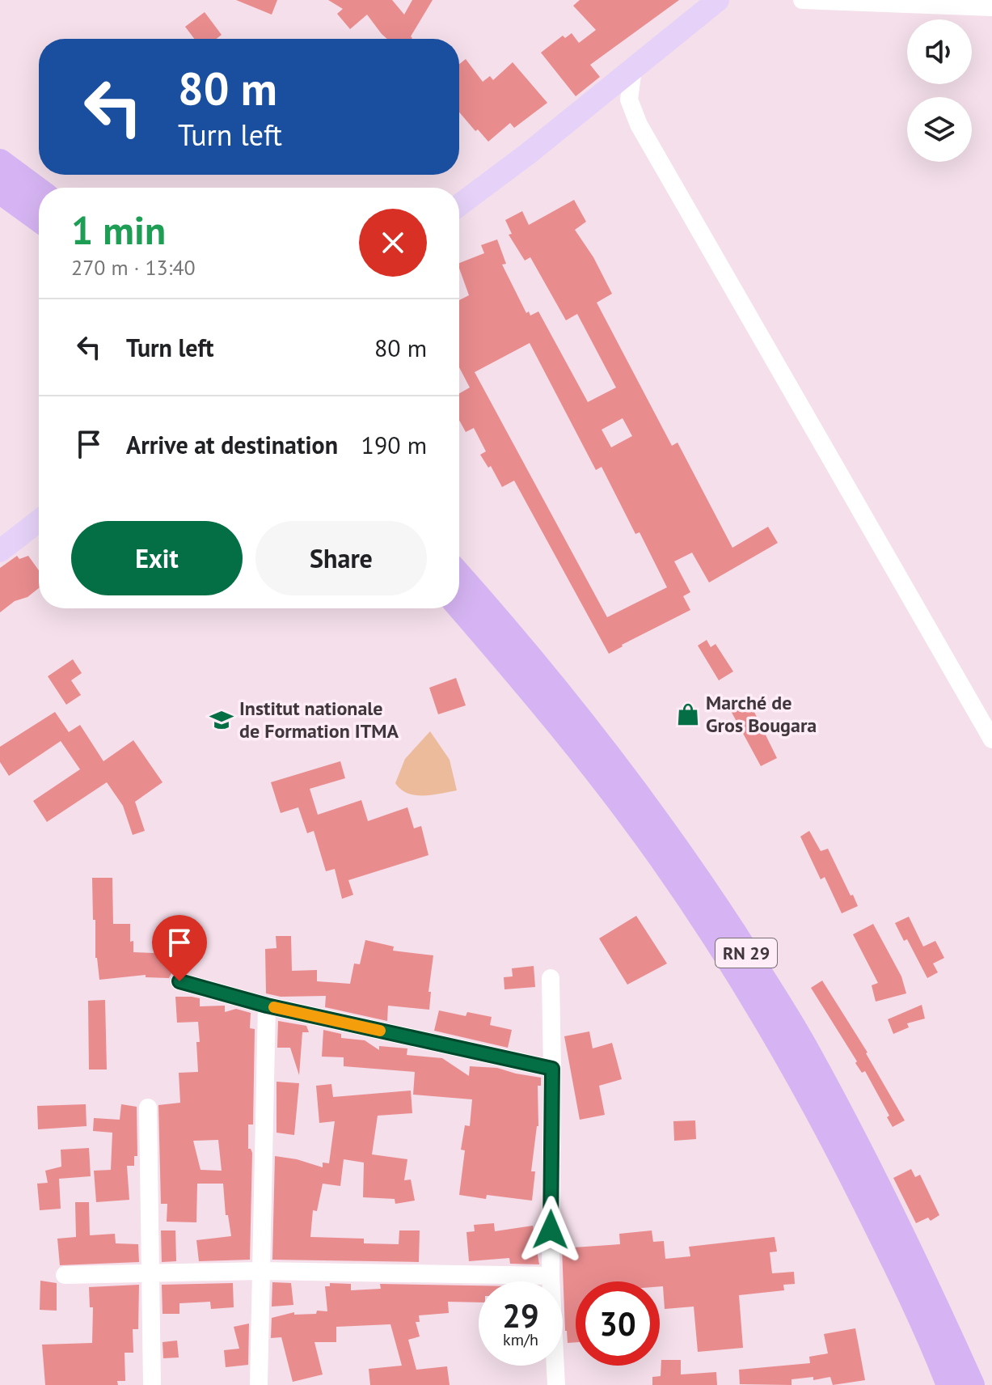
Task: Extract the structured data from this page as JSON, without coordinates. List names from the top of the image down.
{
  "streets": {
    "highway": ["RN 29"]
  },
  "places": {
    "shop": ["Marché de Gros Bougara"],
    "school or university": ["Institut nationale de Formation ITMA"]
  },
  "page": {
    "turn": ["80 m", "Turn left"],
    "heading": ["1 min", "270 m · 13:40"],
    "list": [
      {
        "name": "Turn left",
        "value": "80 m"
      },
      {
        "name": "Arrive at destination",
        "value": "190 m"
      }
    ],
    "buttons": ["Exit", "Share"],
    "speed": "29 km/h",
    "limit": "30"
  }
}
